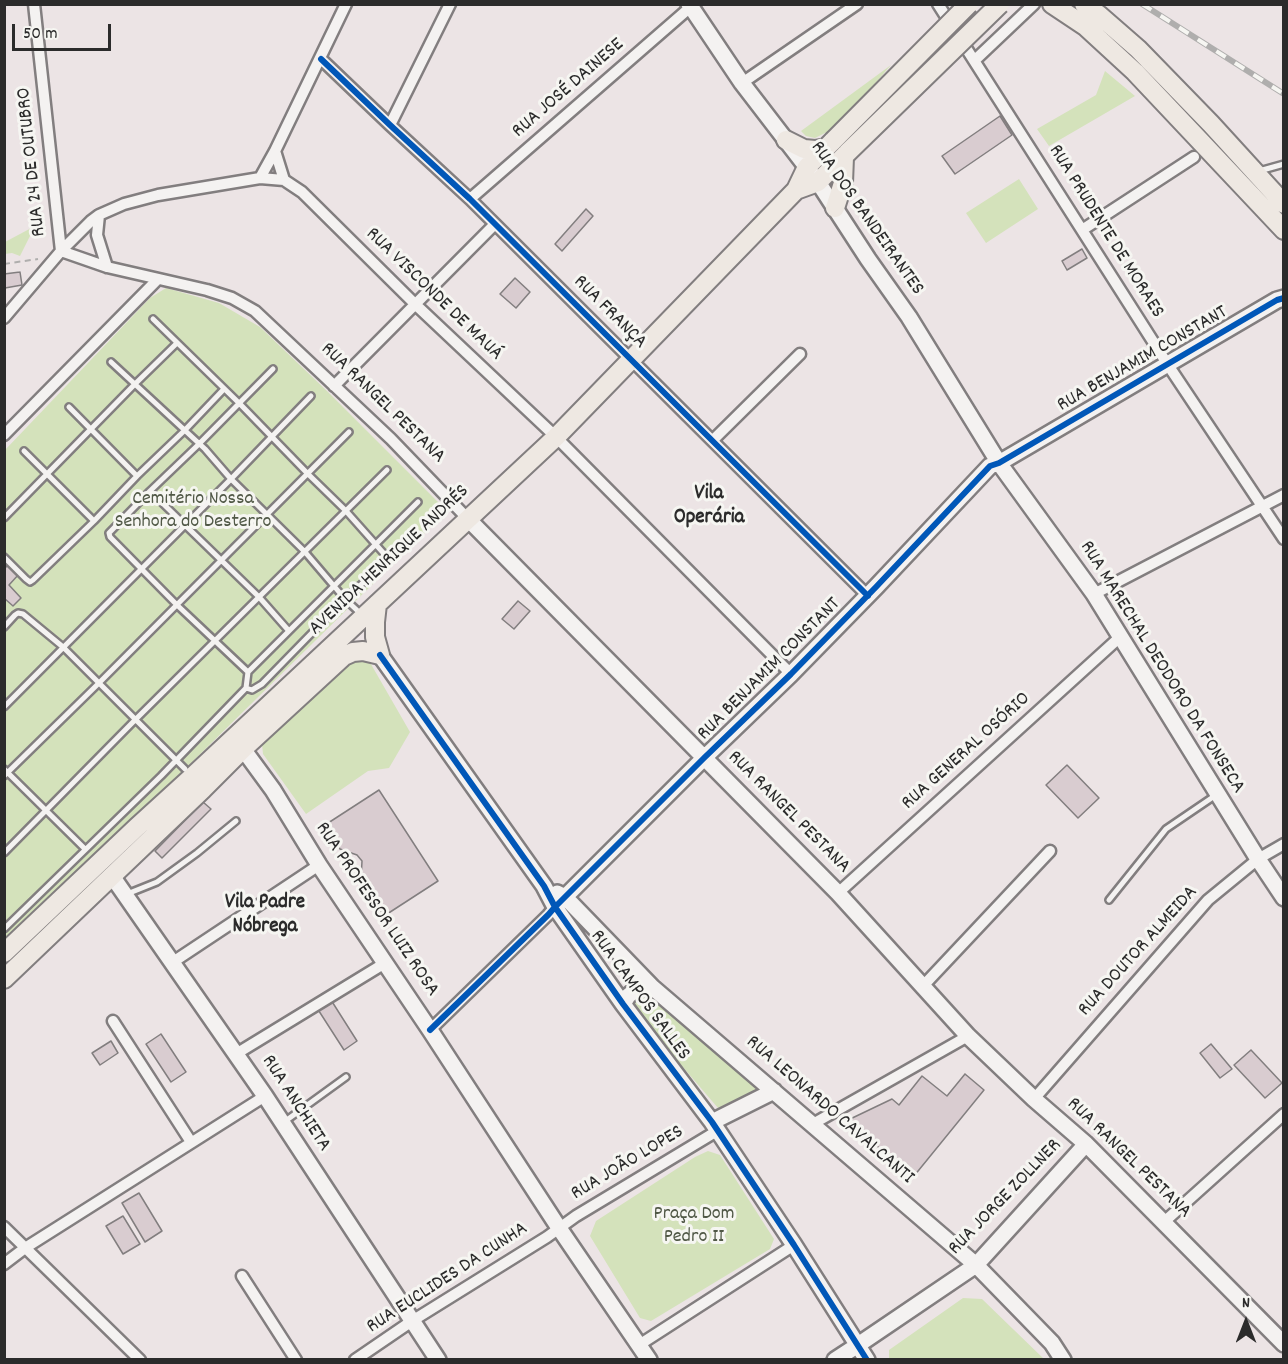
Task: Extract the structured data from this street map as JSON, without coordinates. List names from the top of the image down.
{
  "streets": {
    "main road": [
      "RUA DOS BANDEIRANTES",
      "RUA BENJAMIM CONSTANT",
      "RUA RANGEL PESTANA",
      "AVENIDA HENRIQUE ANDRÉS",
      "RUA MARECHAL DEODORO DA FONSECA",
      "RUA PROFESSOR LUIZ ROSA",
      "RUA CAMPOS SALLES",
      "RUA ANCHIETA",
      "RUA LEONARDO CAVALCANTI",
      "RUA JORGE ZOLLNER"
    ],
    "street": [
      "RUA JOSÉ DAINESE",
      "RUA 24 DE OUTUBRO",
      "RUA PRUDENTE DE MORAES",
      "RUA VISCONDE DE MAUÁ",
      "RUA FRANÇA",
      "RUA GENERAL OSÓRIO",
      "RUA DOUTOR ALMEIDA",
      "RUA JOÃO LOPES",
      "RUA EUCLIDES DA CUNHA"
    ]
  },
  "crossings": [
    ["RUA JOSÉ DAINESE", "RUA DOS BANDEIRANTES"],
    ["RUA JOSÉ DAINESE", "RUA FRANÇA"],
    ["RUA 24 DE OUTUBRO", "RUA RANGEL PESTANA"],
    ["RUA DOS BANDEIRANTES", "RUA BENJAMIM CONSTANT"],
    ["RUA DOS BANDEIRANTES", "AVENIDA HENRIQUE ANDRÉS"],
    ["RUA DOS BANDEIRANTES", "RUA MARECHAL DEODORO DA FONSECA"],
    ["RUA PRUDENTE DE MORAES", "RUA BENJAMIM CONSTANT"],
    ["RUA VISCONDE DE MAUÁ", "RUA BENJAMIM CONSTANT"],
    ["RUA VISCONDE DE MAUÁ", "AVENIDA HENRIQUE ANDRÉS"],
    ["RUA FRANÇA", "RUA BENJAMIM CONSTANT"],
    ["RUA FRANÇA", "AVENIDA HENRIQUE ANDRÉS"],
    ["RUA BENJAMIM CONSTANT", "RUA RANGEL PESTANA"],
    ["RUA BENJAMIM CONSTANT", "RUA MARECHAL DEODORO DA FONSECA"],
    ["RUA BENJAMIM CONSTANT", "RUA PROFESSOR LUIZ ROSA"],
    ["RUA BENJAMIM CONSTANT", "RUA CAMPOS SALLES"],
    ["RUA BENJAMIM CONSTANT", "RUA LEONARDO CAVALCANTI"],
    ["RUA RANGEL PESTANA", "AVENIDA HENRIQUE ANDRÉS"],
    ["RUA RANGEL PESTANA", "RUA GENERAL OSÓRIO"],
    ["RUA RANGEL PESTANA", "RUA DOUTOR ALMEIDA"],
    ["RUA RANGEL PESTANA", "RUA JORGE ZOLLNER"],
    ["AVENIDA HENRIQUE ANDRÉS", "RUA PROFESSOR LUIZ ROSA"],
    ["AVENIDA HENRIQUE ANDRÉS", "RUA CAMPOS SALLES"],
    ["AVENIDA HENRIQUE ANDRÉS", "RUA ANCHIETA"],
    ["RUA MARECHAL DEODORO DA FONSECA", "RUA GENERAL OSÓRIO"],
    ["RUA MARECHAL DEODORO DA FONSECA", "RUA DOUTOR ALMEIDA"],
    ["RUA PROFESSOR LUIZ ROSA", "RUA JOÃO LOPES"],
    ["RUA PROFESSOR LUIZ ROSA", "RUA EUCLIDES DA CUNHA"],
    ["RUA CAMPOS SALLES", "RUA LEONARDO CAVALCANTI"],
    ["RUA CAMPOS SALLES", "RUA JOÃO LOPES"],
    ["RUA CAMPOS SALLES", "RUA JORGE ZOLLNER"],
    ["RUA ANCHIETA", "RUA EUCLIDES DA CUNHA"],
    ["RUA LEONARDO CAVALCANTI", "RUA JORGE ZOLLNER"],
    ["RUA JOÃO LOPES", "RUA EUCLIDES DA CUNHA"]
  ],
  "districts": ["Vila Operária", "Vila Padre Nóbrega"],
  "parks": ["Cemitério Nossa Senhora do Desterro", "Praça Dom Pedro II"],
  "scale_bar": "50 m",
  "north": "top"
}
